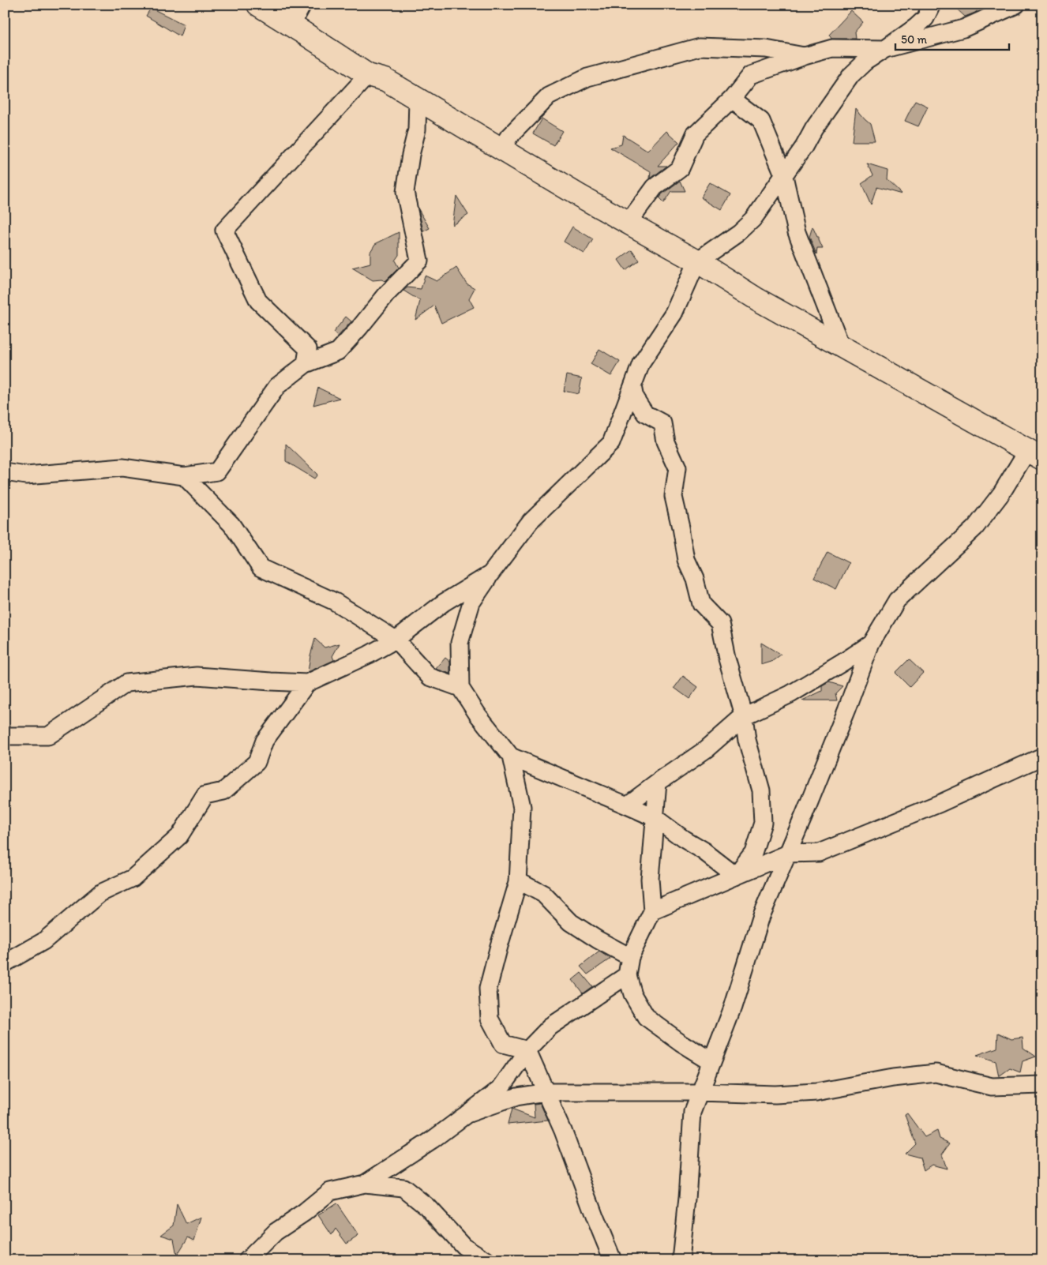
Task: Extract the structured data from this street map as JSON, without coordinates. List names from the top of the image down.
{
  "scale_bar": "50 m"
}
